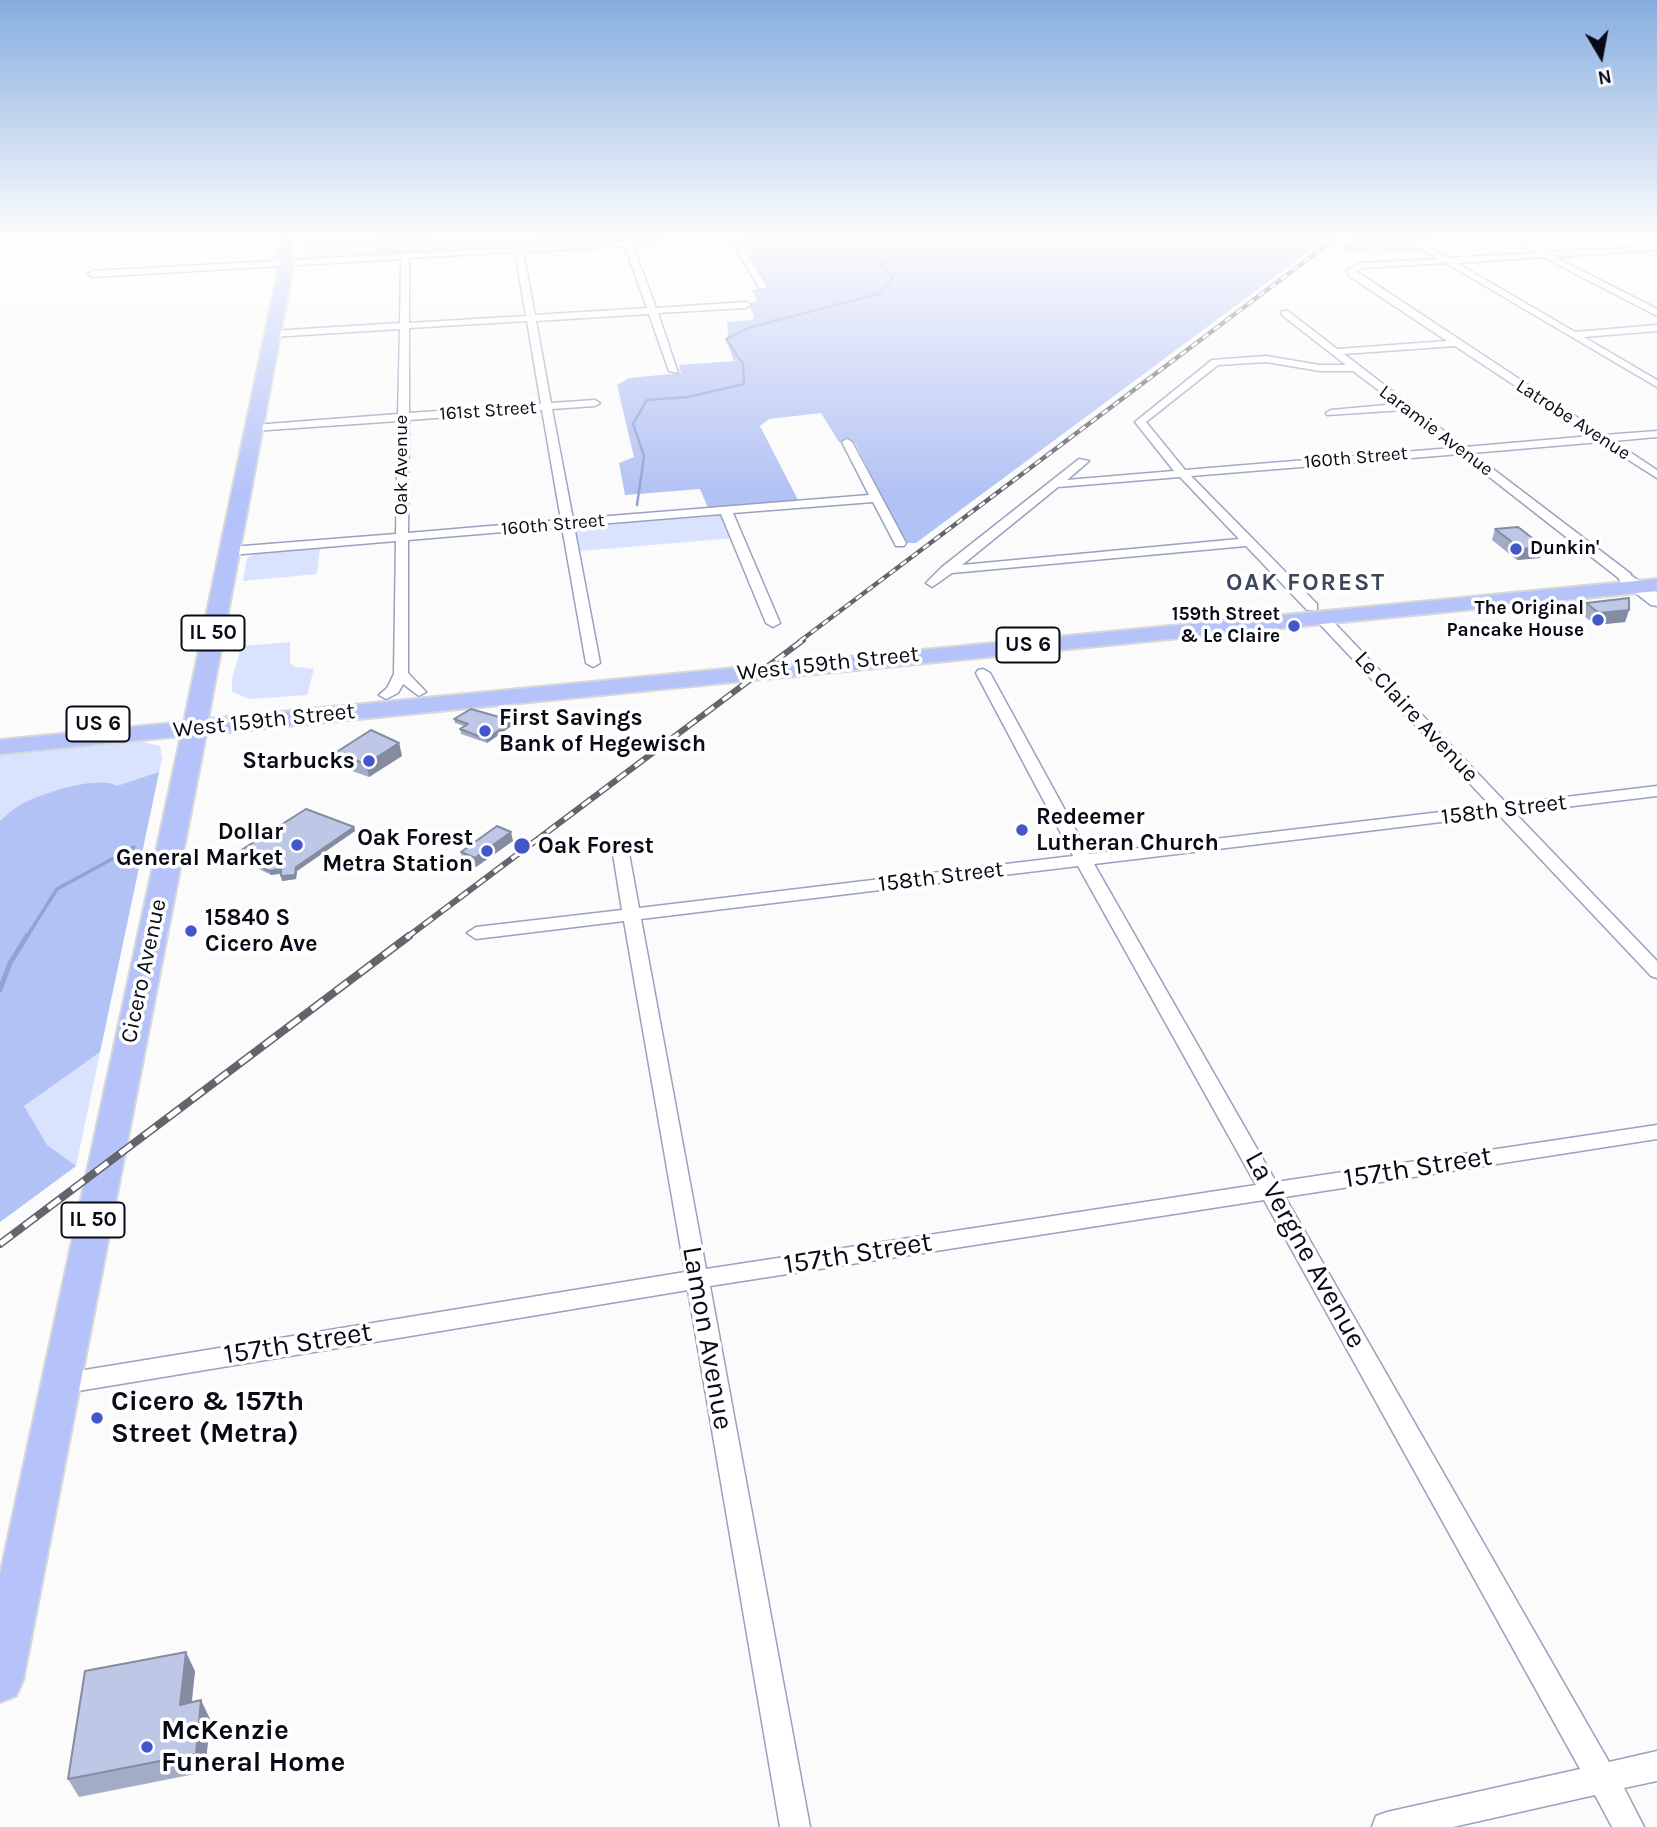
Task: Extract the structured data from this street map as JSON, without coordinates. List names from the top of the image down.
{
  "streets": {
    "main road": [
      "IL 50",
      "US 6",
      "West 159th Street",
      "Cicero Avenue"
    ],
    "street": [
      "161st Street",
      "Latrobe Avenue",
      "Laramie Avenue",
      "160th Street",
      "Oak Avenue",
      "Le Claire Avenue",
      "158th Street",
      "157th Street",
      "La Vergne Avenue",
      "Lamon Avenue"
    ]
  },
  "crossings": [
    ["161st Street", "Oak Avenue"],
    ["161st Street", "Cicero Avenue"],
    ["Latrobe Avenue", "160th Street"],
    ["Laramie Avenue", "160th Street"],
    ["Laramie Avenue", "West 159th Street"],
    ["Laramie Avenue", "Le Claire Avenue"],
    ["160th Street", "Oak Avenue"],
    ["160th Street", "Le Claire Avenue"],
    ["160th Street", "Cicero Avenue"],
    ["West 159th Street", "Le Claire Avenue"],
    ["West 159th Street", "Cicero Avenue"],
    ["Le Claire Avenue", "158th Street"],
    ["158th Street", "La Vergne Avenue"],
    ["158th Street", "Lamon Avenue"],
    ["Cicero Avenue", "157th Street"],
    ["157th Street", "La Vergne Avenue"],
    ["157th Street", "Lamon Avenue"]
  ],
  "districts": ["OAK FOREST"],
  "places": [
    "Dunkin'",
    "The Original Pancake House",
    "159th Street & Le Claire",
    "First Savings Bank of Hegewisch",
    "Starbucks",
    "Redeemer Lutheran Church",
    "Dollar General Market",
    "Oak Forest",
    "Oak Forest Metra Station",
    "15840 S Cicero Ave",
    "Cicero & 157th Street (Metra)",
    "McKenzie Funeral Home"
  ],
  "north": "bottom"
}
